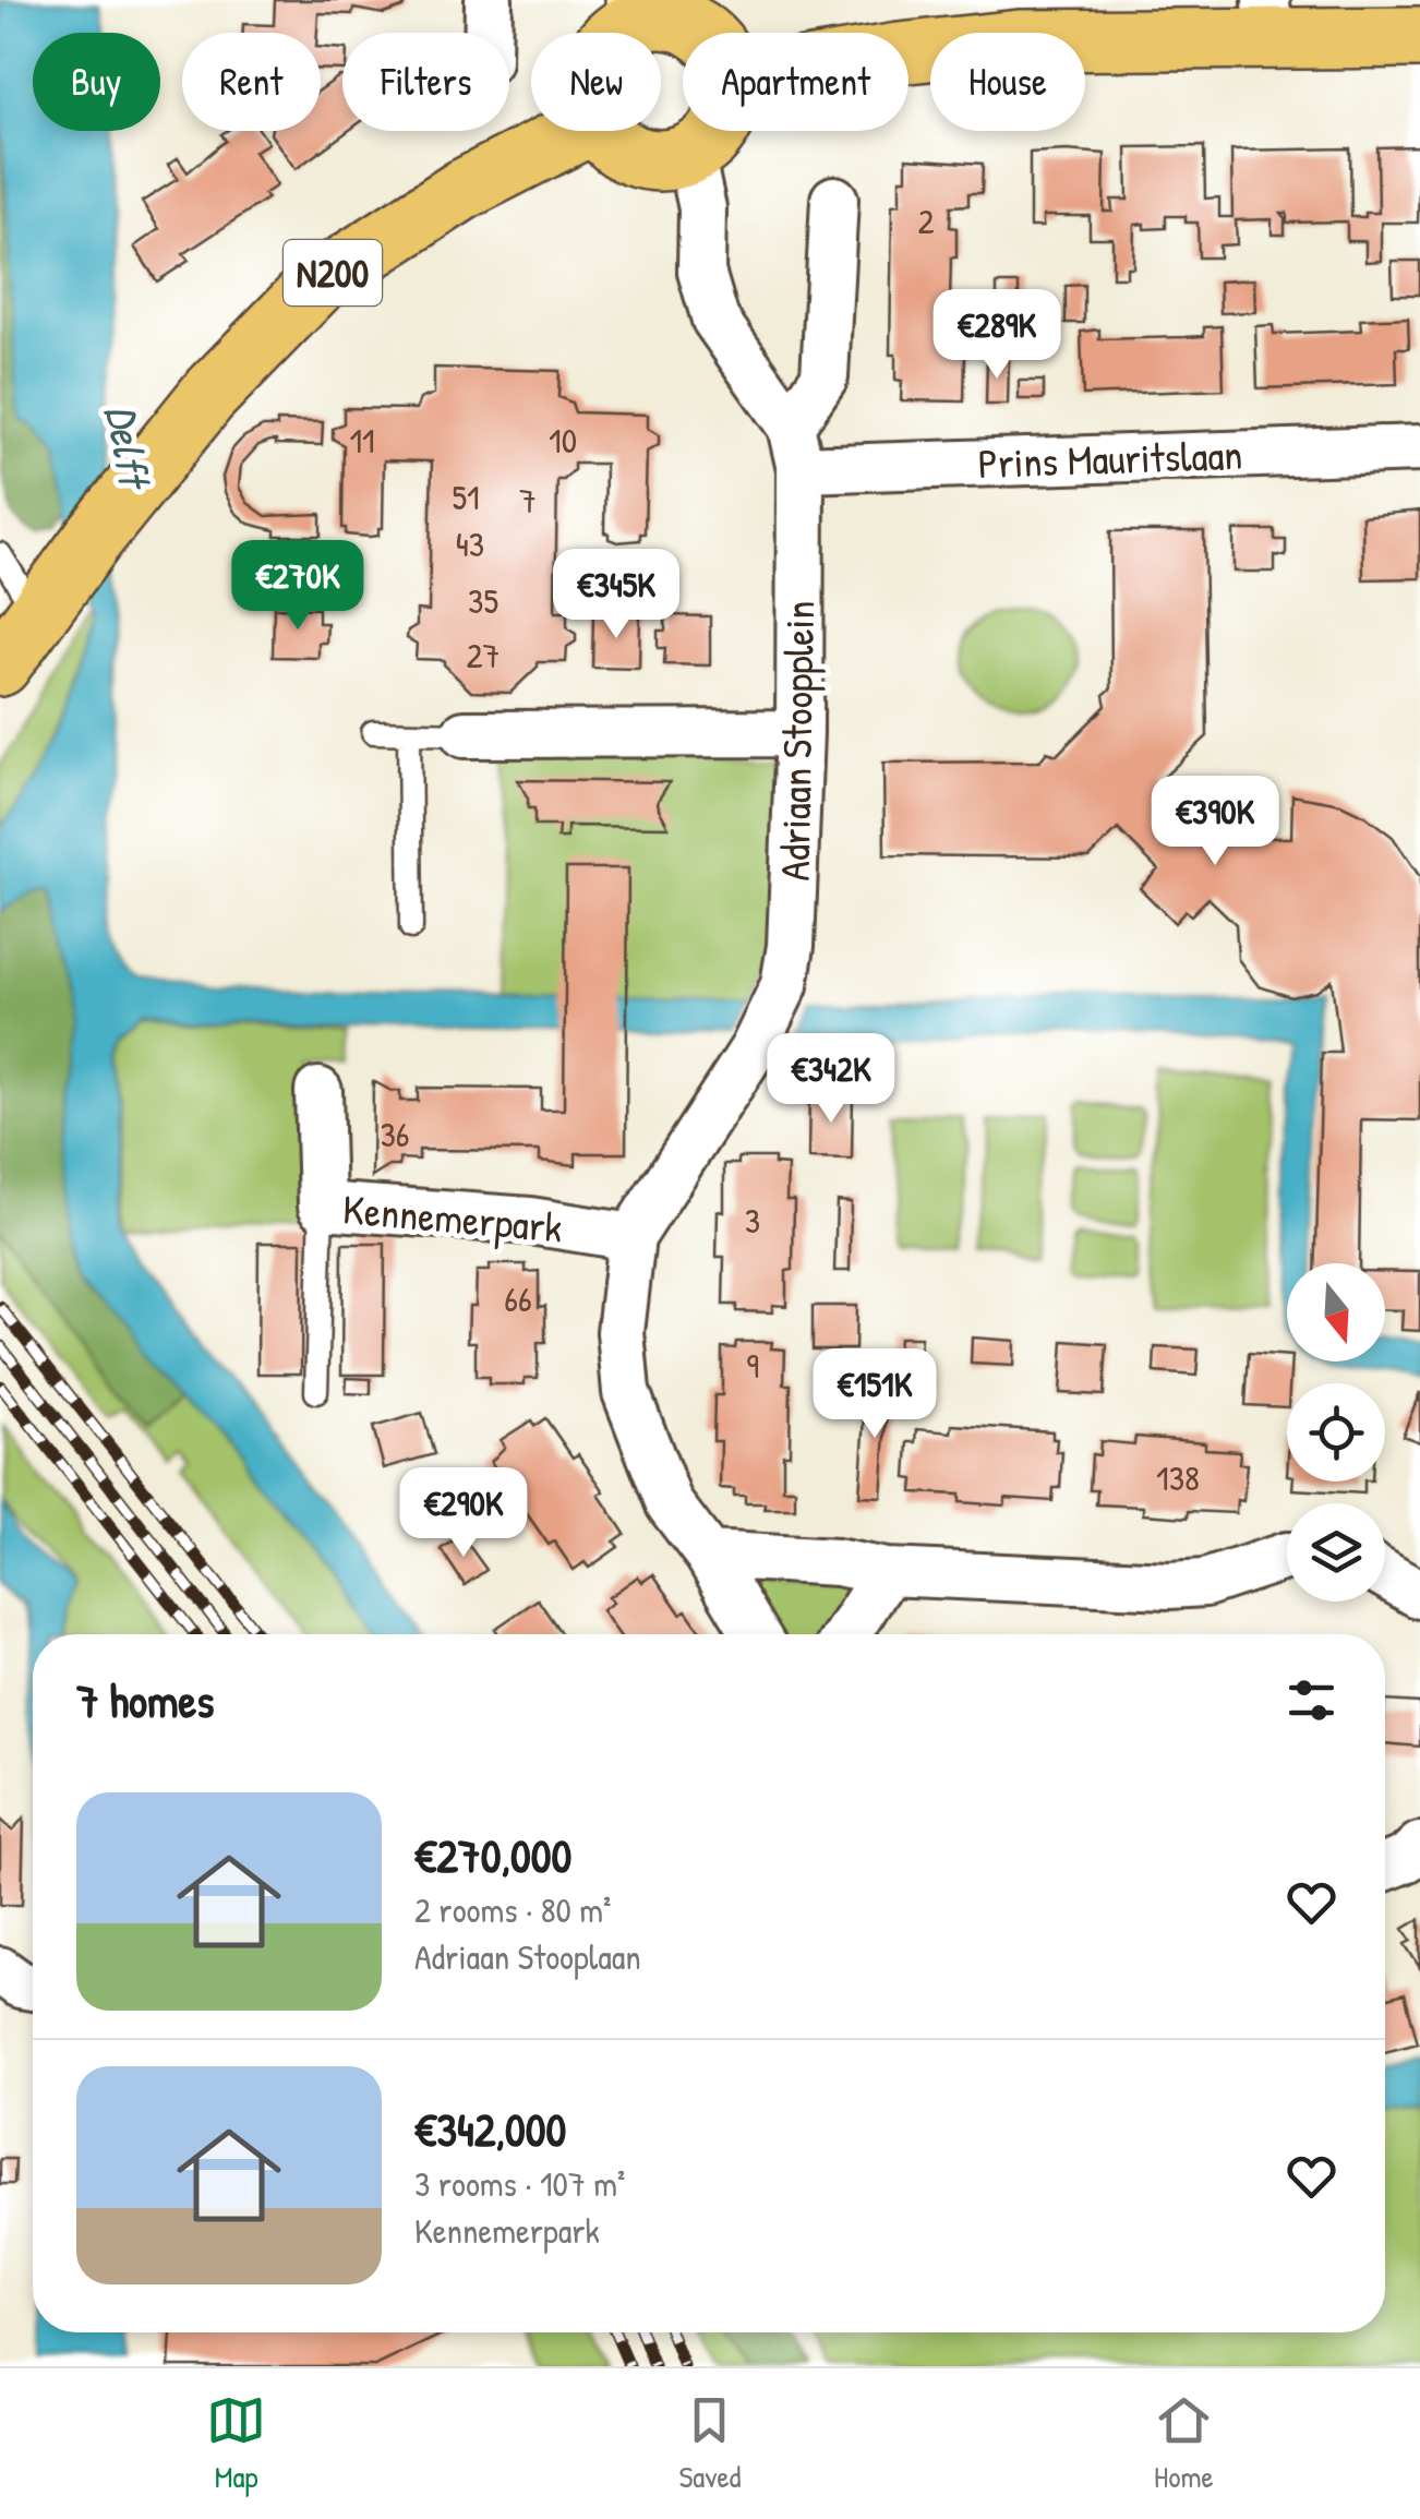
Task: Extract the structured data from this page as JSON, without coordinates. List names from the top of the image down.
{
  "streets": {
    "main road": ["N200"],
    "street": ["Prins Mauritslaan", "Adriaan Stoopplein", "Kennemerpark"]
  },
  "crossings": [
    ["Prins Mauritslaan", "Adriaan Stoopplein"],
    ["Adriaan Stoopplein", "Kennemerpark"]
  ],
  "water": ["Delft"],
  "house_numbers": [
    "2",
    "11",
    "10",
    "51",
    "7",
    "43",
    "35",
    "27",
    "36",
    "3",
    "66",
    "9",
    "138"
  ],
  "north": "bottom",
  "page": {
    "chip": [
      "Buy",
      "Rent",
      "Filters",
      "New",
      "Apartment",
      "House"
    ],
    "price": [
      "€289K",
      "€270K",
      "€345K",
      "€390K",
      "€342K",
      "€151K",
      "€290K"
    ],
    "heading": "7 homes",
    "list": [
      {
        "name": "€270,000",
        "note": "2 rooms · 80 m² · Adriaan Stooplaan"
      },
      {
        "name": "€342,000",
        "note": "3 rooms · 107 m² · Kennemerpark"
      }
    ],
    "tabs": ["Map", "Saved", "Home"]
  }
}
